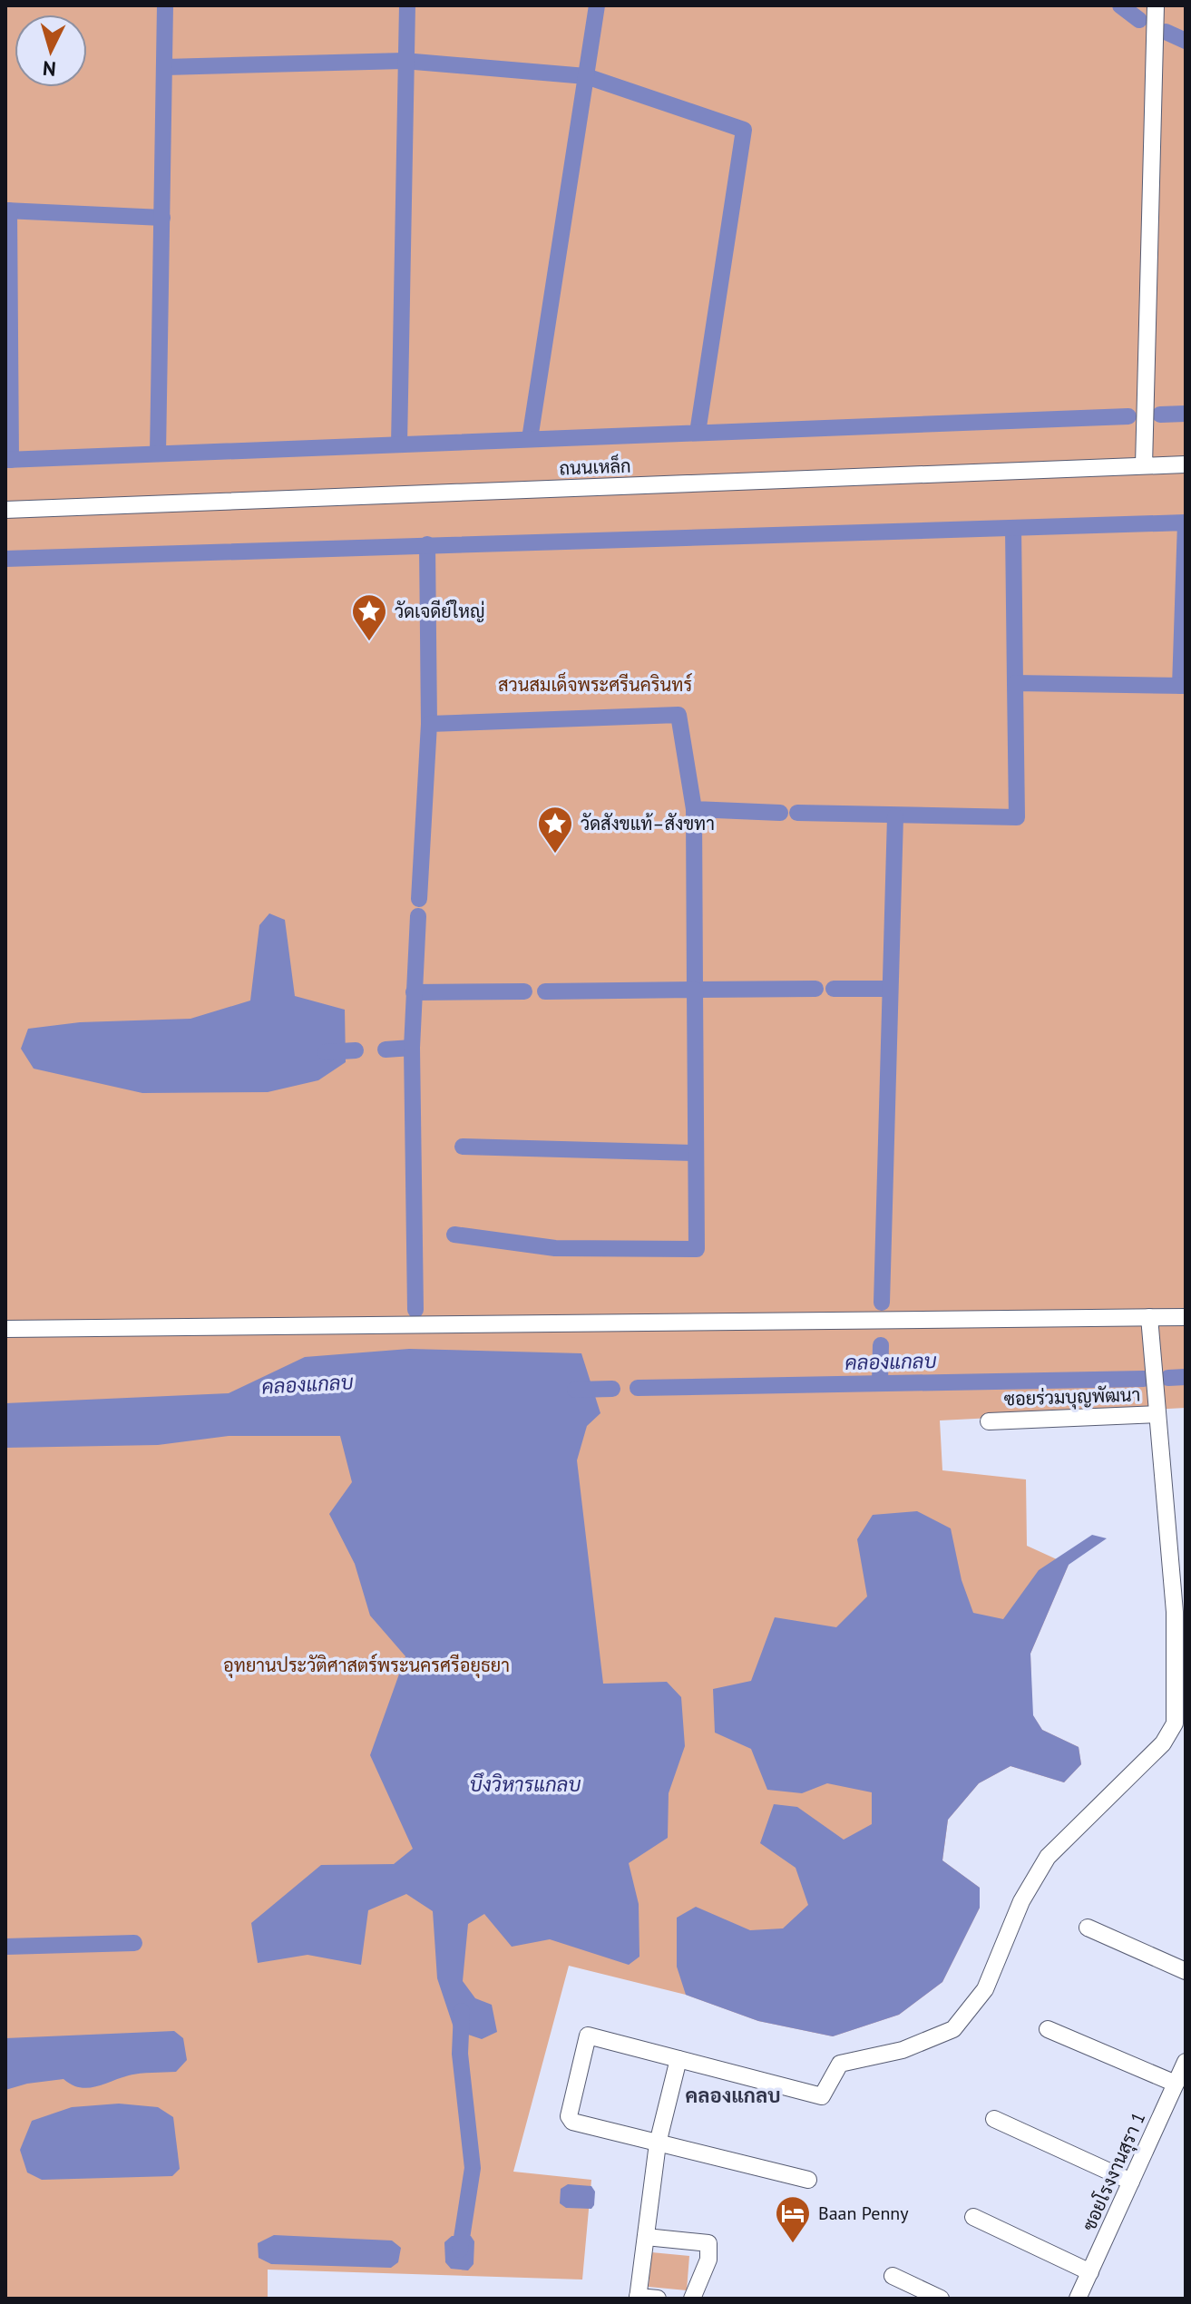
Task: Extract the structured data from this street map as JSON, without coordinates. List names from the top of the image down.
{
  "streets": {
    "street": ["ถนนเหล็ก", "ซอยร่วมบุญพัฒนา", "ซอยโรงงานสุรา 1"]
  },
  "districts": ["คลองแกลบ"],
  "water": ["คลองแกลบ", "บึงวิหารแกลบ"],
  "parks": ["สวนสมเด็จพระศรีนครินทร์", "อุทยานประวัติศาสตร์พระนครศรีอยุธยา"],
  "places": {
    "place": ["วัดเจดีย์ใหญ่", "วัดสังขแท้–สังขทา"],
    "hotel": ["Baan Penny"]
  },
  "north": "bottom"
}
